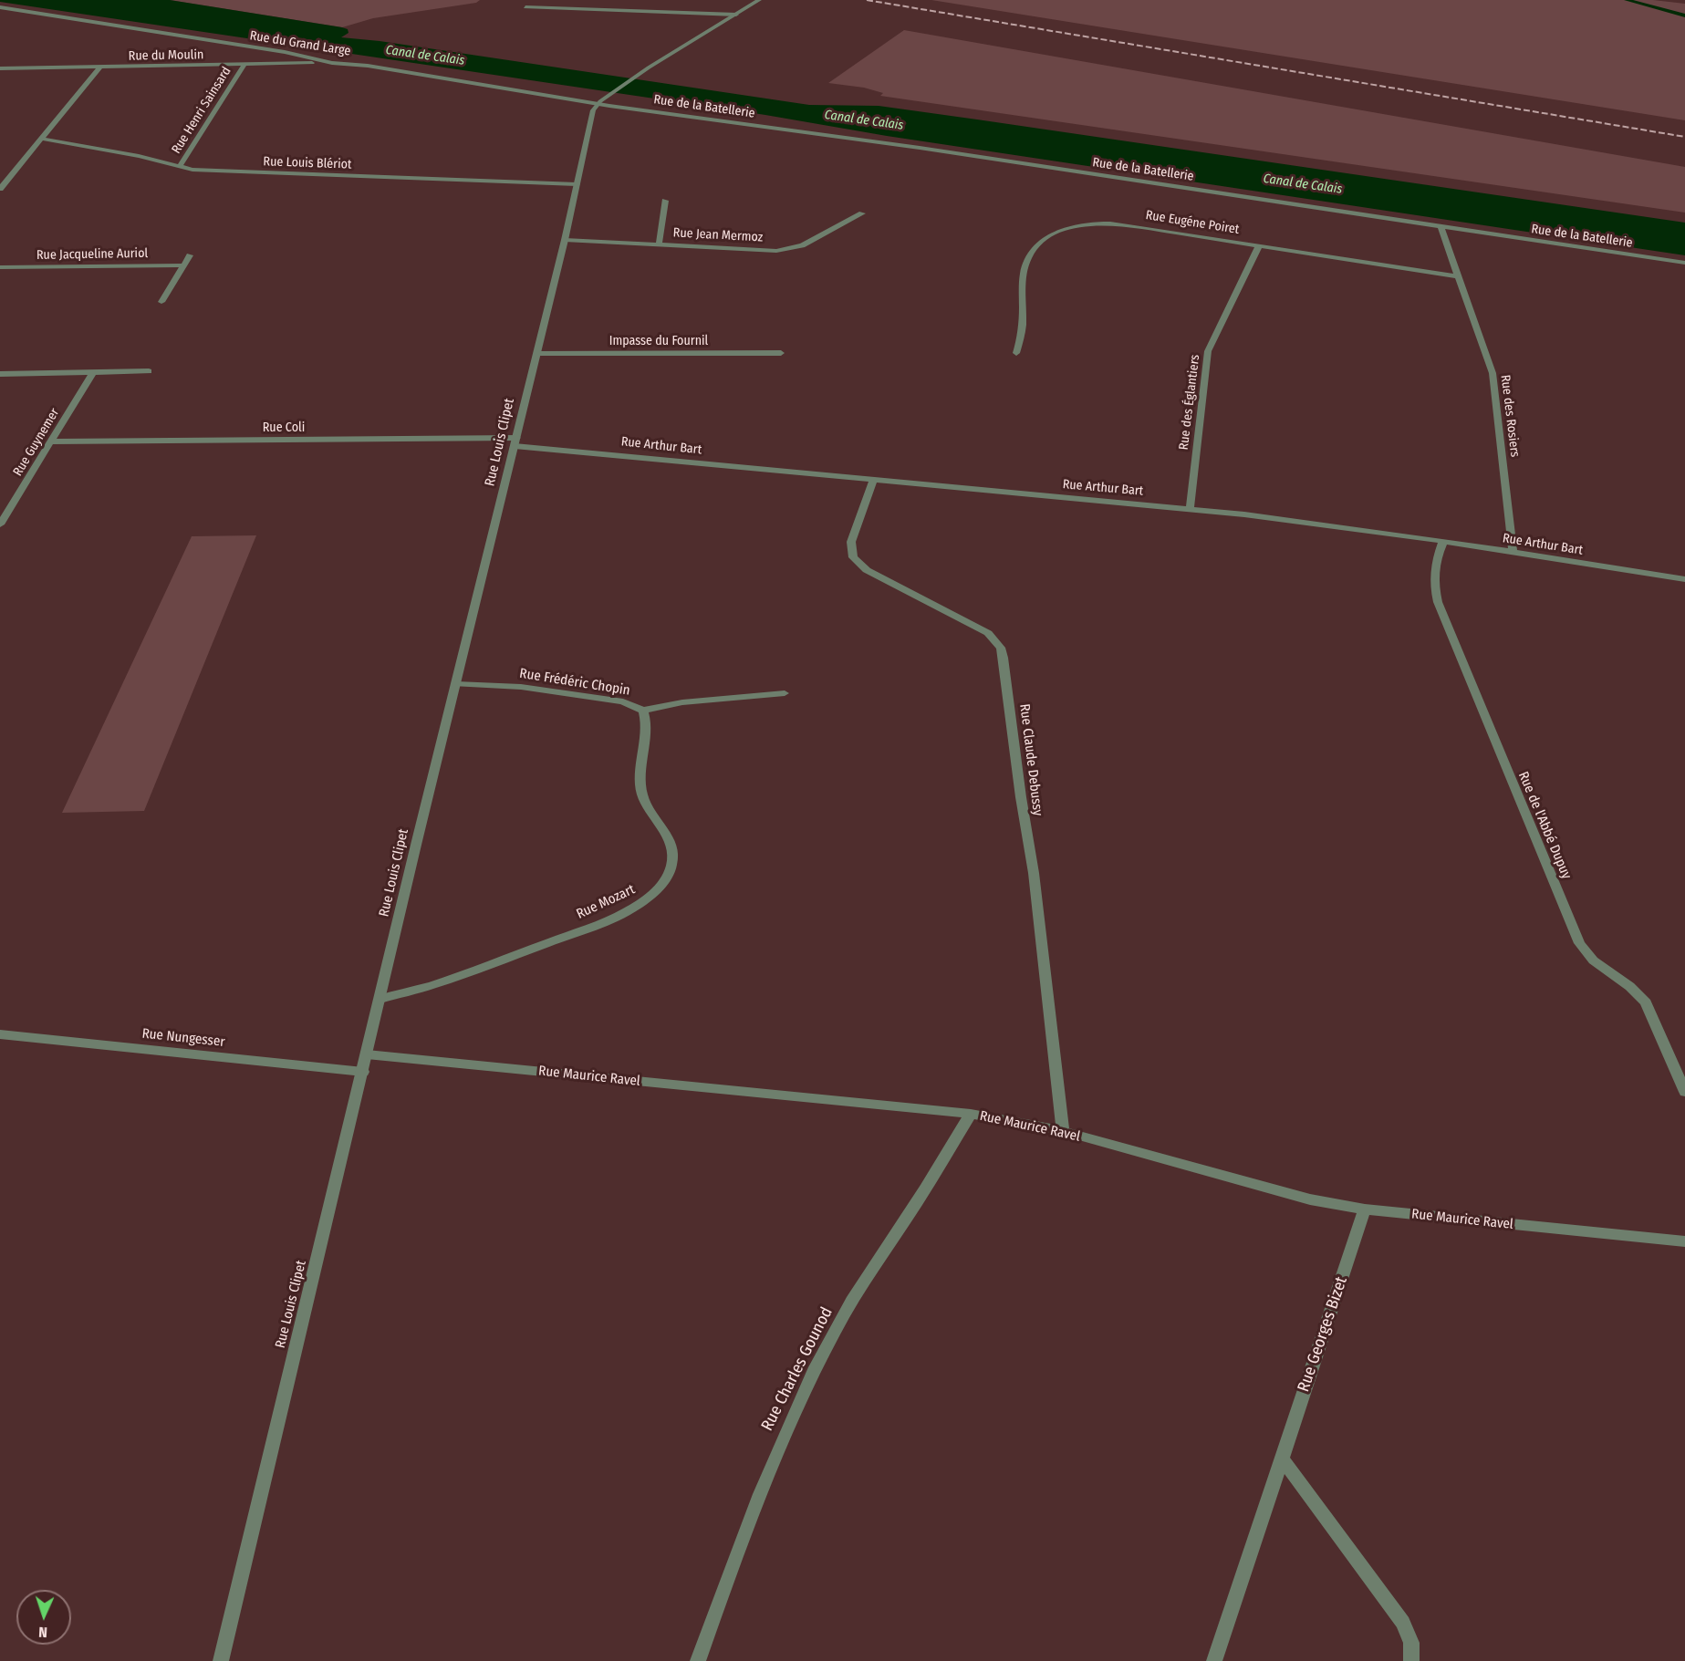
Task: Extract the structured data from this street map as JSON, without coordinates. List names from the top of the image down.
{
  "streets": {
    "street": [
      "Rue du Grand Large",
      "Rue du Moulin",
      "Rue de la Batellerie",
      "Rue Henri Sainsard",
      "Rue Louis Blériot",
      "Rue Eugéne Poiret",
      "Rue Jean Mermoz",
      "Rue Jacqueline Auriol",
      "Impasse du Fournil",
      "Rue des Églantiers",
      "Rue des Rosiers",
      "Rue Coli",
      "Rue Guynemer",
      "Rue Louis Clipet",
      "Rue Arthur Bart",
      "Rue Frédéric Chopin",
      "Rue Claude Debussy",
      "Rue de l'Abbé Dupuy",
      "Rue Mozart",
      "Rue Nungesser",
      "Rue Maurice Ravel",
      "Rue Georges Bizet",
      "Rue Charles Gounod"
    ]
  },
  "crossings": [
    ["Rue du Grand Large", "Rue du Moulin"],
    ["Rue du Grand Large", "Rue de la Batellerie"],
    ["Rue du Grand Large", "Rue Louis Clipet"],
    ["Rue du Moulin", "Rue Henri Sainsard"],
    ["Rue de la Batellerie", "Rue des Rosiers"],
    ["Rue de la Batellerie", "Rue Louis Clipet"],
    ["Rue Henri Sainsard", "Rue Louis Blériot"],
    ["Rue Louis Blériot", "Rue Louis Clipet"],
    ["Rue Eugéne Poiret", "Rue des Églantiers"],
    ["Rue Eugéne Poiret", "Rue des Rosiers"],
    ["Rue Jean Mermoz", "Rue Louis Clipet"],
    ["Impasse du Fournil", "Rue Louis Clipet"],
    ["Rue des Églantiers", "Rue Arthur Bart"],
    ["Rue des Rosiers", "Rue Arthur Bart"],
    ["Rue Coli", "Rue Guynemer"],
    ["Rue Coli", "Rue Louis Clipet"],
    ["Rue Coli", "Rue Arthur Bart"],
    ["Rue Louis Clipet", "Rue Arthur Bart"],
    ["Rue Louis Clipet", "Rue Frédéric Chopin"],
    ["Rue Louis Clipet", "Rue Mozart"],
    ["Rue Louis Clipet", "Rue Nungesser"],
    ["Rue Louis Clipet", "Rue Maurice Ravel"],
    ["Rue Arthur Bart", "Rue Claude Debussy"],
    ["Rue Arthur Bart", "Rue de l'Abbé Dupuy"],
    ["Rue Frédéric Chopin", "Rue Mozart"],
    ["Rue Claude Debussy", "Rue Maurice Ravel"],
    ["Rue Maurice Ravel", "Rue Georges Bizet"],
    ["Rue Maurice Ravel", "Rue Charles Gounod"]
  ],
  "water": ["Canal de Calais"],
  "north": "bottom"
}
